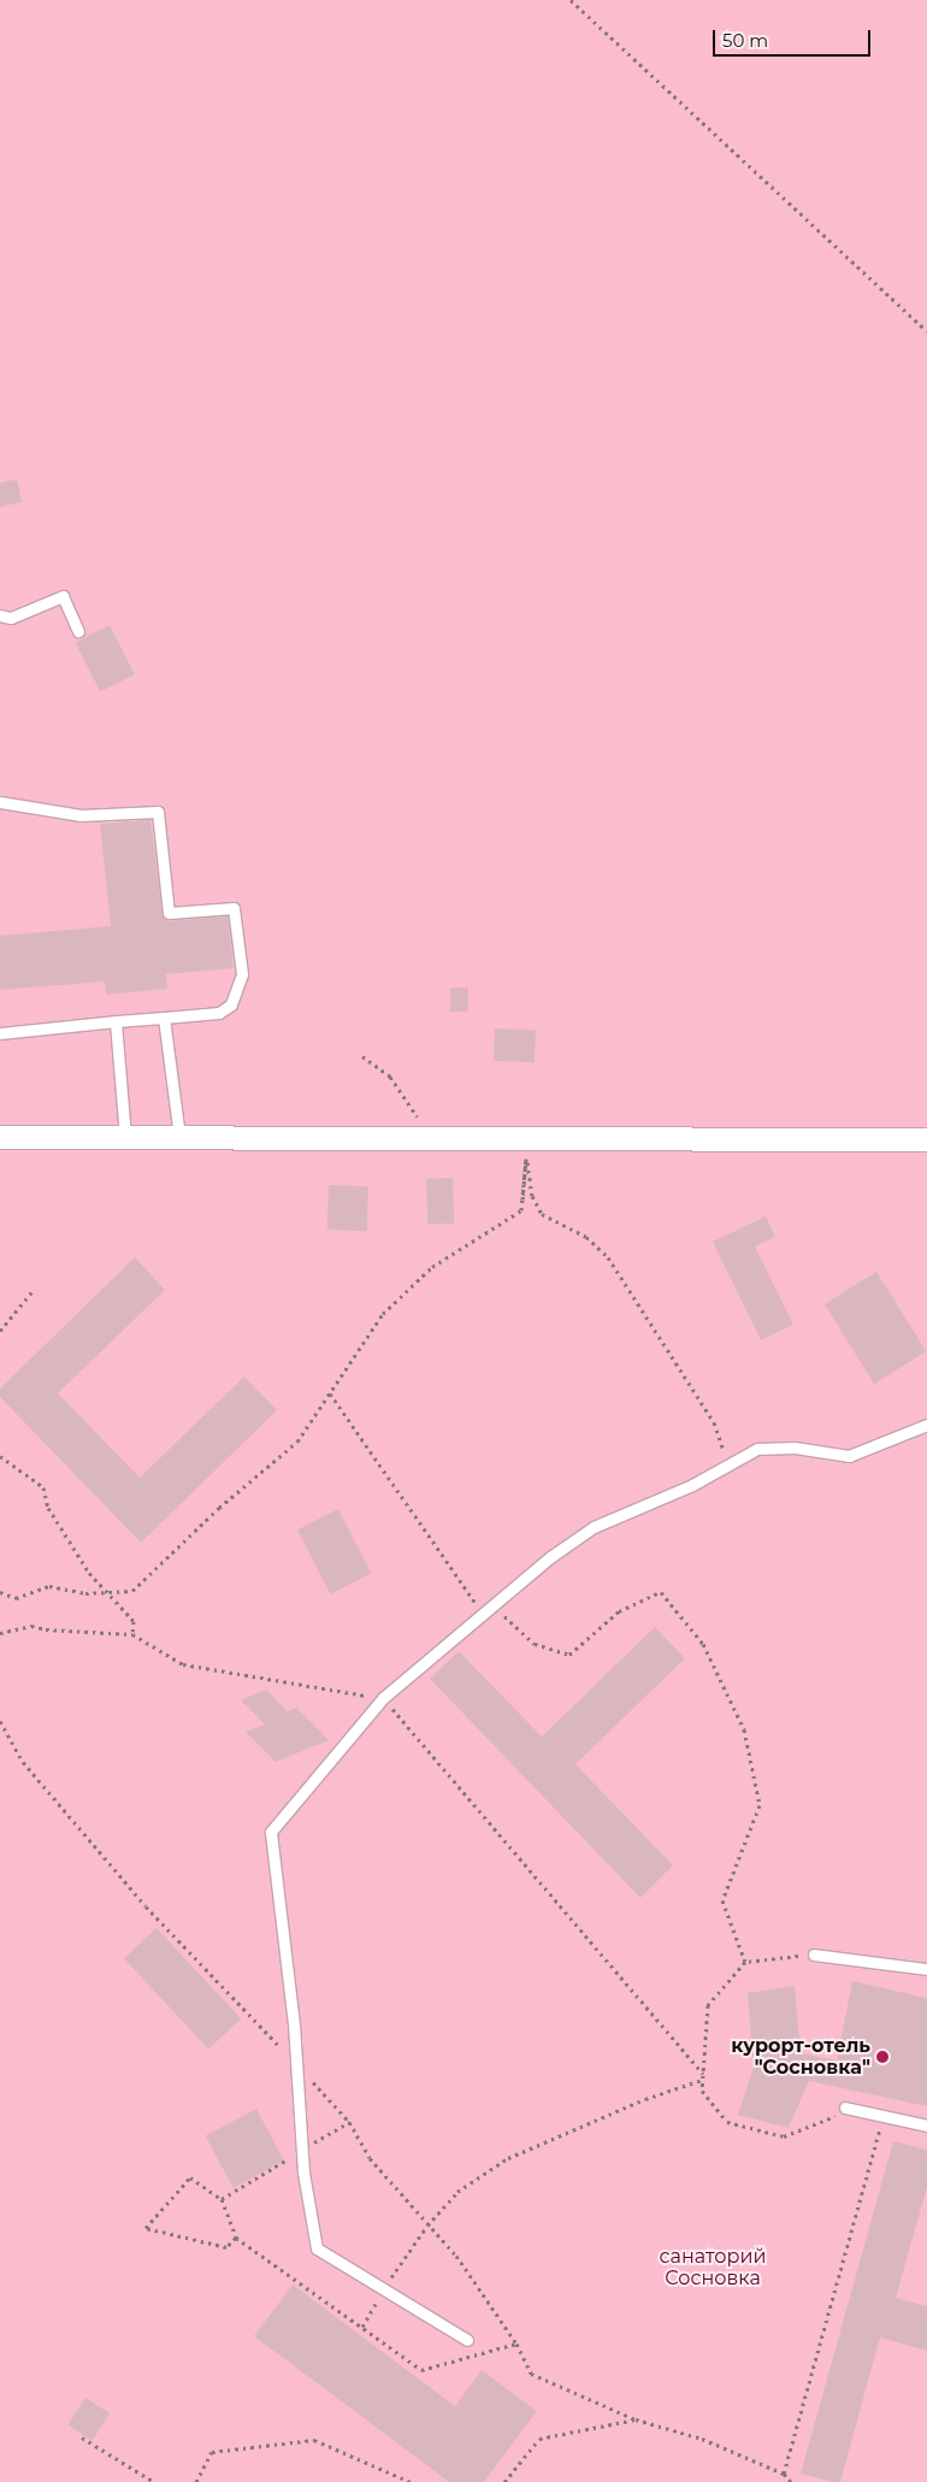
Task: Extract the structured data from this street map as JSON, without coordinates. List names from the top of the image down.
{
  "parks": ["санаторий Сосновка"],
  "places": ["курорт-отель \"Сосновка\""],
  "scale_bar": "50 m"
}
